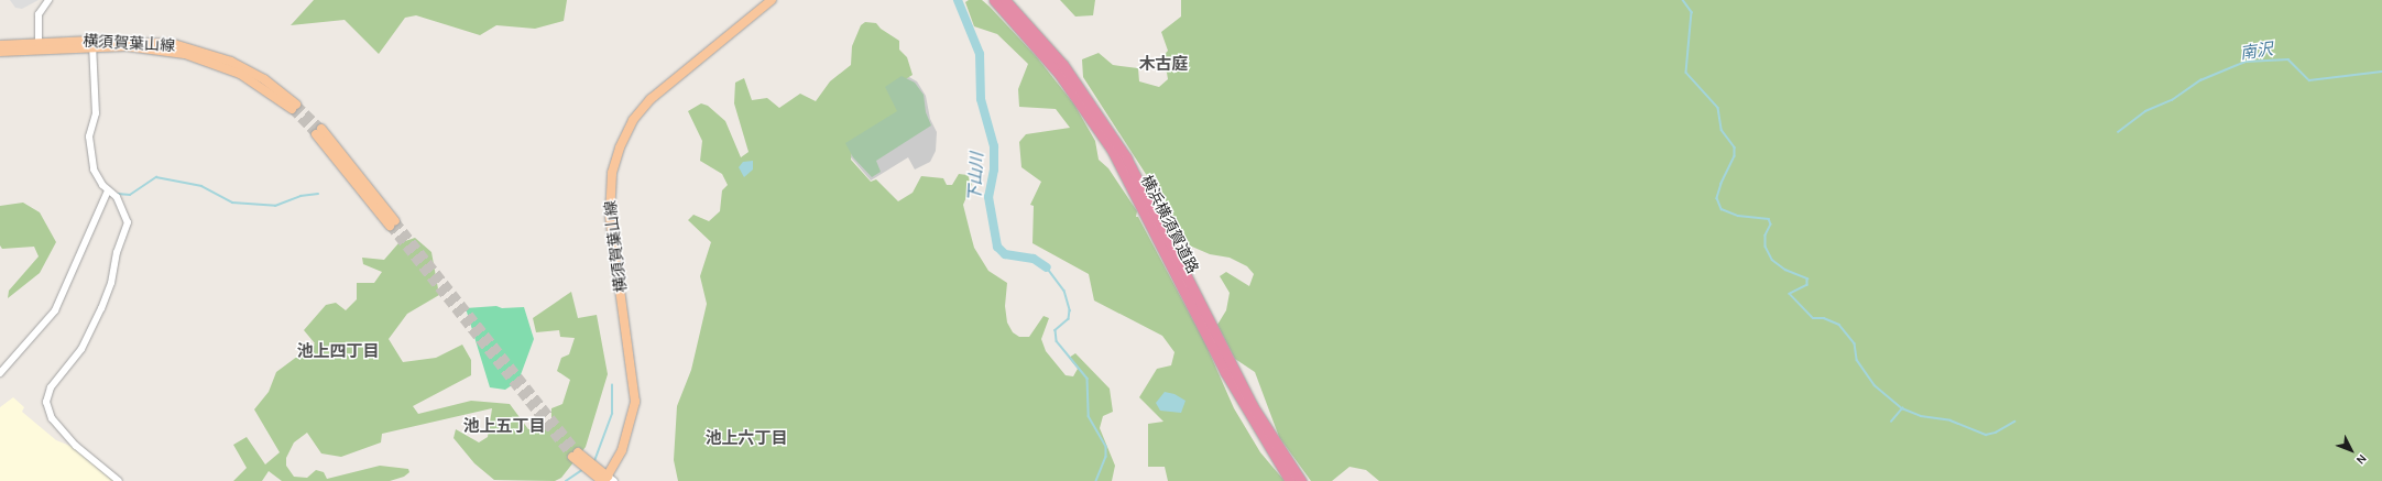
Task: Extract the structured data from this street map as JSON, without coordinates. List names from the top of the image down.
{
  "streets": {
    "highway": ["横浜横須賀道路"],
    "main road": ["横須賀葉山線"]
  },
  "districts": [
    "木古庭",
    "池上四丁目",
    "池上五丁目",
    "池上六丁目"
  ],
  "water": ["南沢", "下山川"],
  "north": "bottom right"
}
